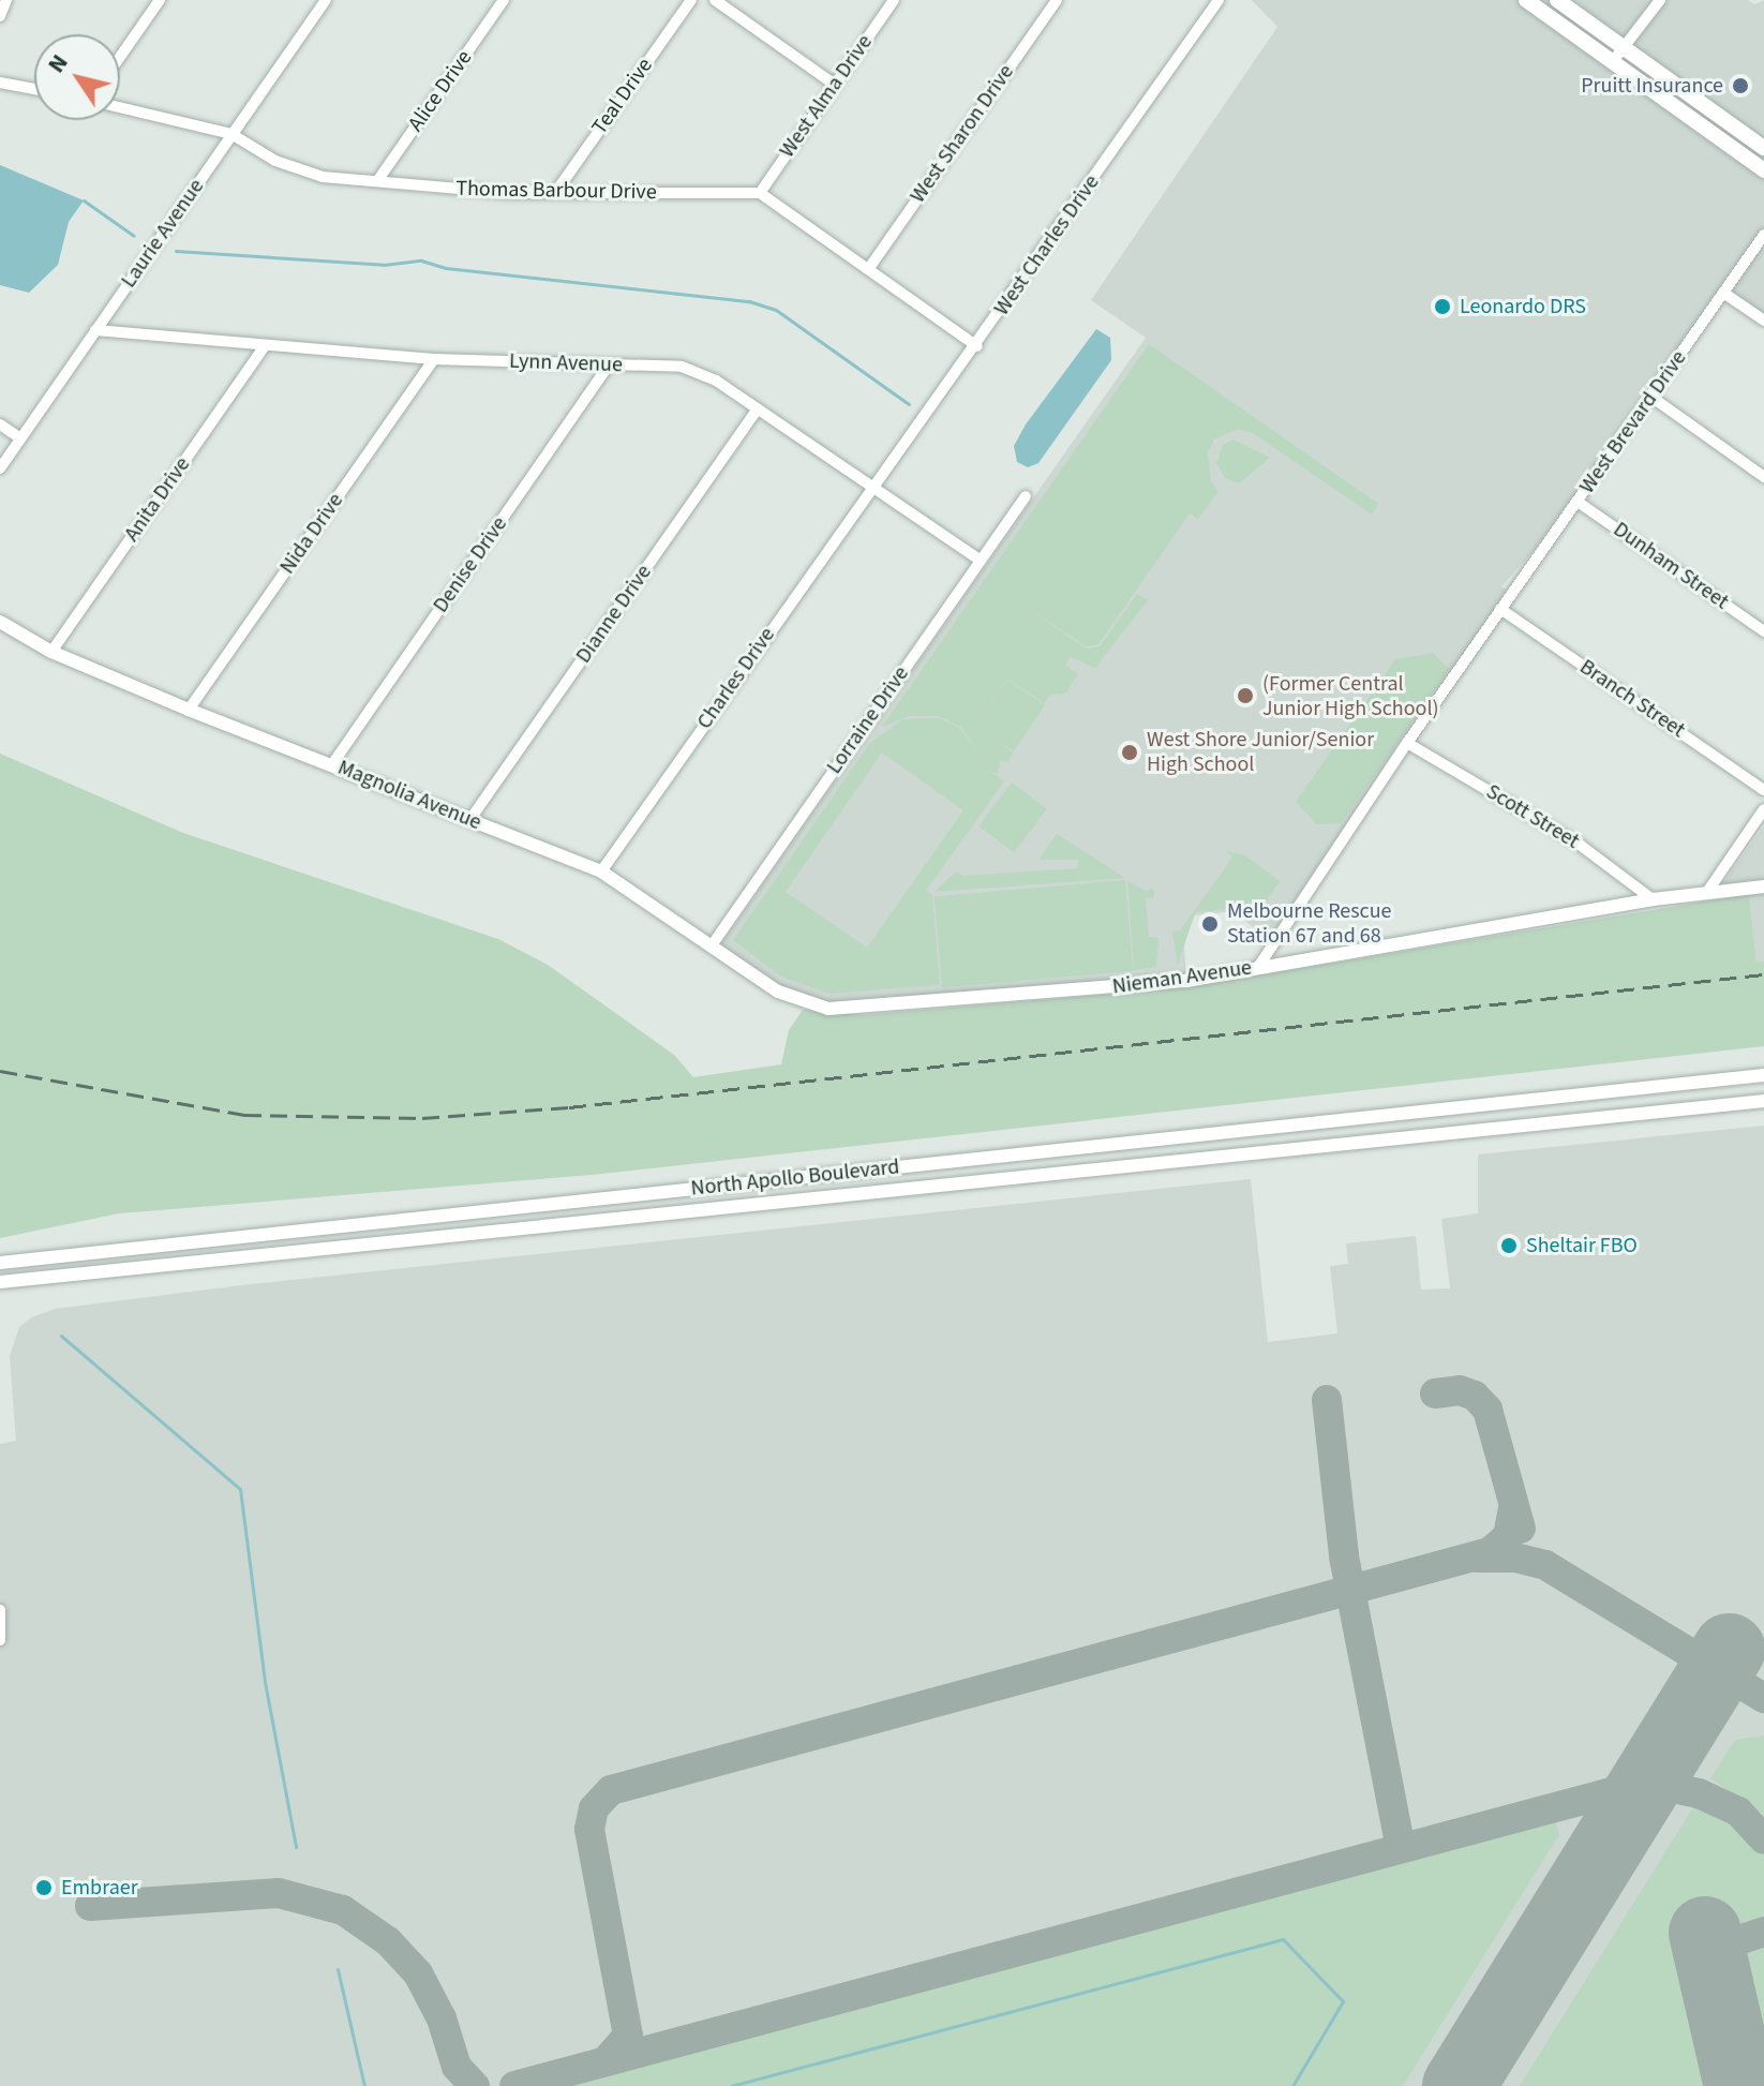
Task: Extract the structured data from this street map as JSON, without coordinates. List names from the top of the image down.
{
  "streets": {
    "street": [
      "Alice Drive",
      "Teal Drive",
      "West Alma Drive",
      "West Sharon Drive",
      "Thomas Barbour Drive",
      "Laurie Avenue",
      "West Charles Drive",
      "Lynn Avenue",
      "West Brevard Drive",
      "Anita Drive",
      "Nida Drive",
      "Denise Drive",
      "Dunham Street",
      "Dianne Drive",
      "Charles Drive",
      "Branch Street",
      "Lorraine Drive",
      "Magnolia Avenue",
      "Scott Street",
      "Nieman Avenue",
      "North Apollo Boulevard"
    ]
  },
  "crossings": [
    ["Alice Drive", "Thomas Barbour Drive"],
    ["Teal Drive", "Thomas Barbour Drive"],
    ["West Alma Drive", "Thomas Barbour Drive"],
    ["Thomas Barbour Drive", "Laurie Avenue"],
    ["Laurie Avenue", "Lynn Avenue"],
    ["West Charles Drive", "Lynn Avenue"],
    ["West Charles Drive", "Charles Drive"],
    ["Lynn Avenue", "Anita Drive"],
    ["Lynn Avenue", "Nida Drive"],
    ["Lynn Avenue", "Denise Drive"],
    ["Lynn Avenue", "Dianne Drive"],
    ["Lynn Avenue", "Charles Drive"],
    ["Lynn Avenue", "Lorraine Drive"],
    ["West Brevard Drive", "Dunham Street"],
    ["West Brevard Drive", "Branch Street"],
    ["West Brevard Drive", "Scott Street"],
    ["West Brevard Drive", "Nieman Avenue"],
    ["Anita Drive", "Magnolia Avenue"],
    ["Nida Drive", "Magnolia Avenue"],
    ["Denise Drive", "Magnolia Avenue"],
    ["Dianne Drive", "Magnolia Avenue"],
    ["Charles Drive", "Magnolia Avenue"],
    ["Lorraine Drive", "Magnolia Avenue"],
    ["Magnolia Avenue", "Nieman Avenue"],
    ["Scott Street", "Nieman Avenue"]
  ],
  "places": [
    "Pruitt Insurance",
    "Leonardo DRS",
    "(Former Central Junior High School)",
    "West Shore Junior/Senior High School",
    "Melbourne Rescue Station 67 and 68",
    "Sheltair FBO",
    "Embraer"
  ],
  "north": "top left"
}
